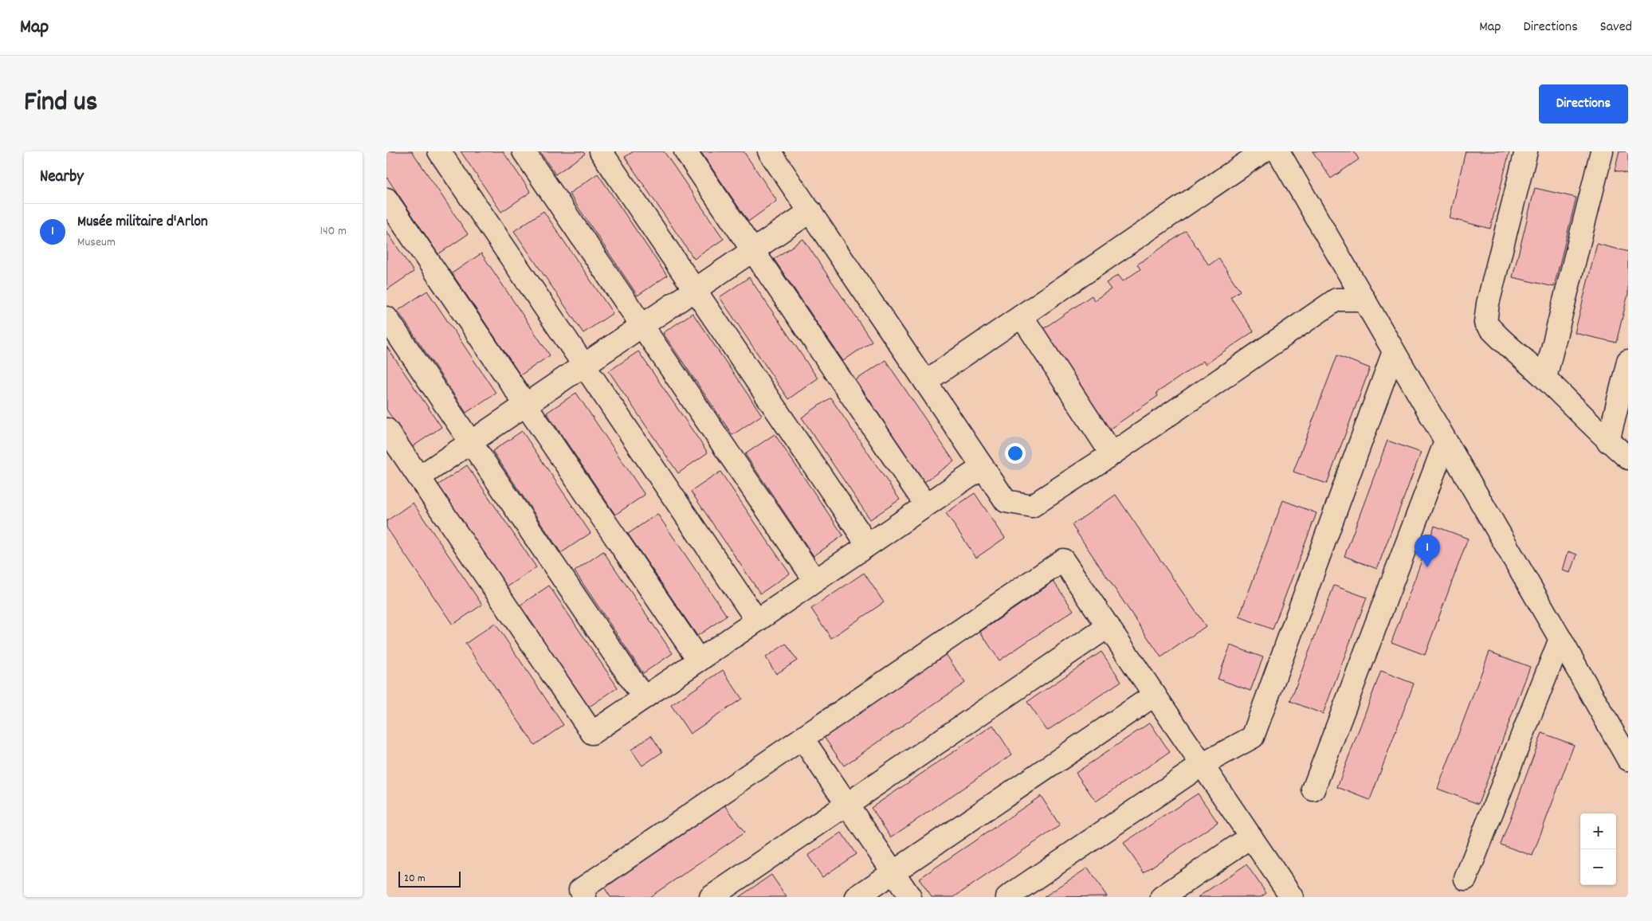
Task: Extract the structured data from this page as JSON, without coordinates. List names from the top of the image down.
{
  "scale_bar": "20 m",
  "page": {
    "header": "Map",
    "nav": ["Map", "Directions", "Saved"],
    "title": "Find us",
    "buttons": "Directions",
    "heading": "Nearby",
    "list": [
      {
        "mark": "1",
        "name": "Musée militaire d'Arlon",
        "note": "Museum",
        "value": "140 m"
      }
    ],
    "pins": "1",
    "map_buttons": ["+", "−"],
    "scale": "20 m"
  }
}
